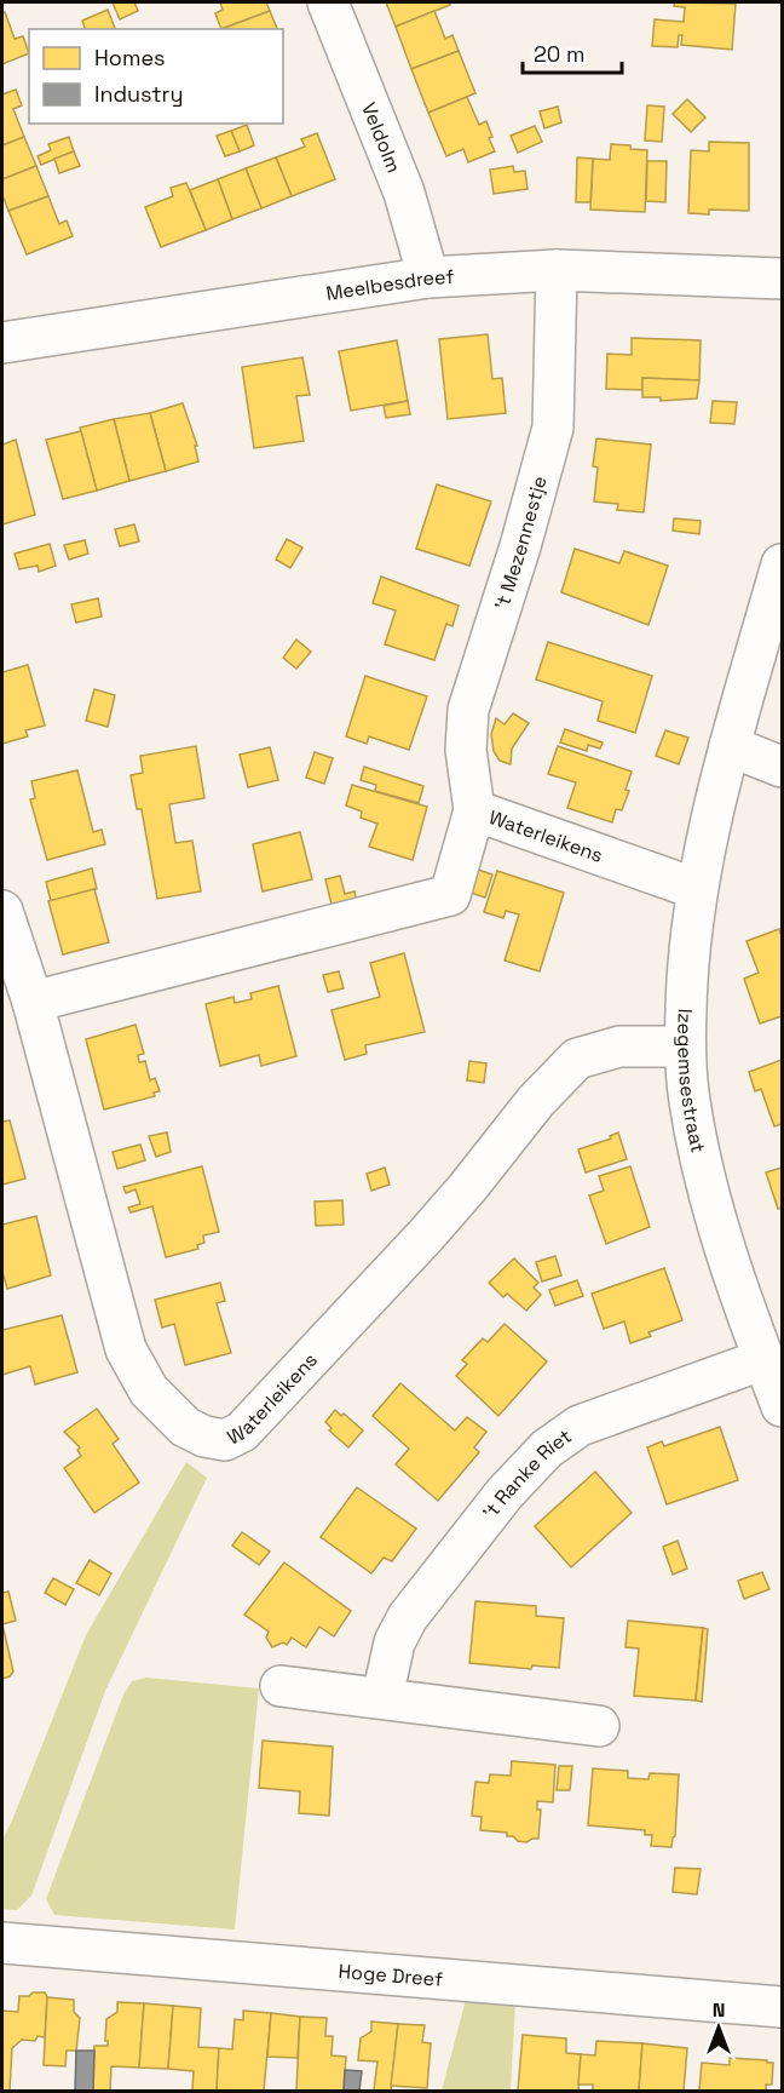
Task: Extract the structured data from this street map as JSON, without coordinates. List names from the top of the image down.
{
  "streets": {
    "street": [
      "Veldolm",
      "Meelbesdreef",
      "'t Mezennestje",
      "Waterleikens",
      "Izegemsestraat",
      "'t Ranke Riet",
      "Hoge Dreef"
    ]
  },
  "crossings": [
    ["Veldolm", "Meelbesdreef"],
    ["Meelbesdreef", "'t Mezennestje"],
    ["'t Mezennestje", "Waterleikens"],
    ["Waterleikens", "Izegemsestraat"],
    ["Izegemsestraat", "'t Ranke Riet"]
  ],
  "legend": ["Homes", "Industry"],
  "scale_bar": "20 m",
  "north": "top"
}
